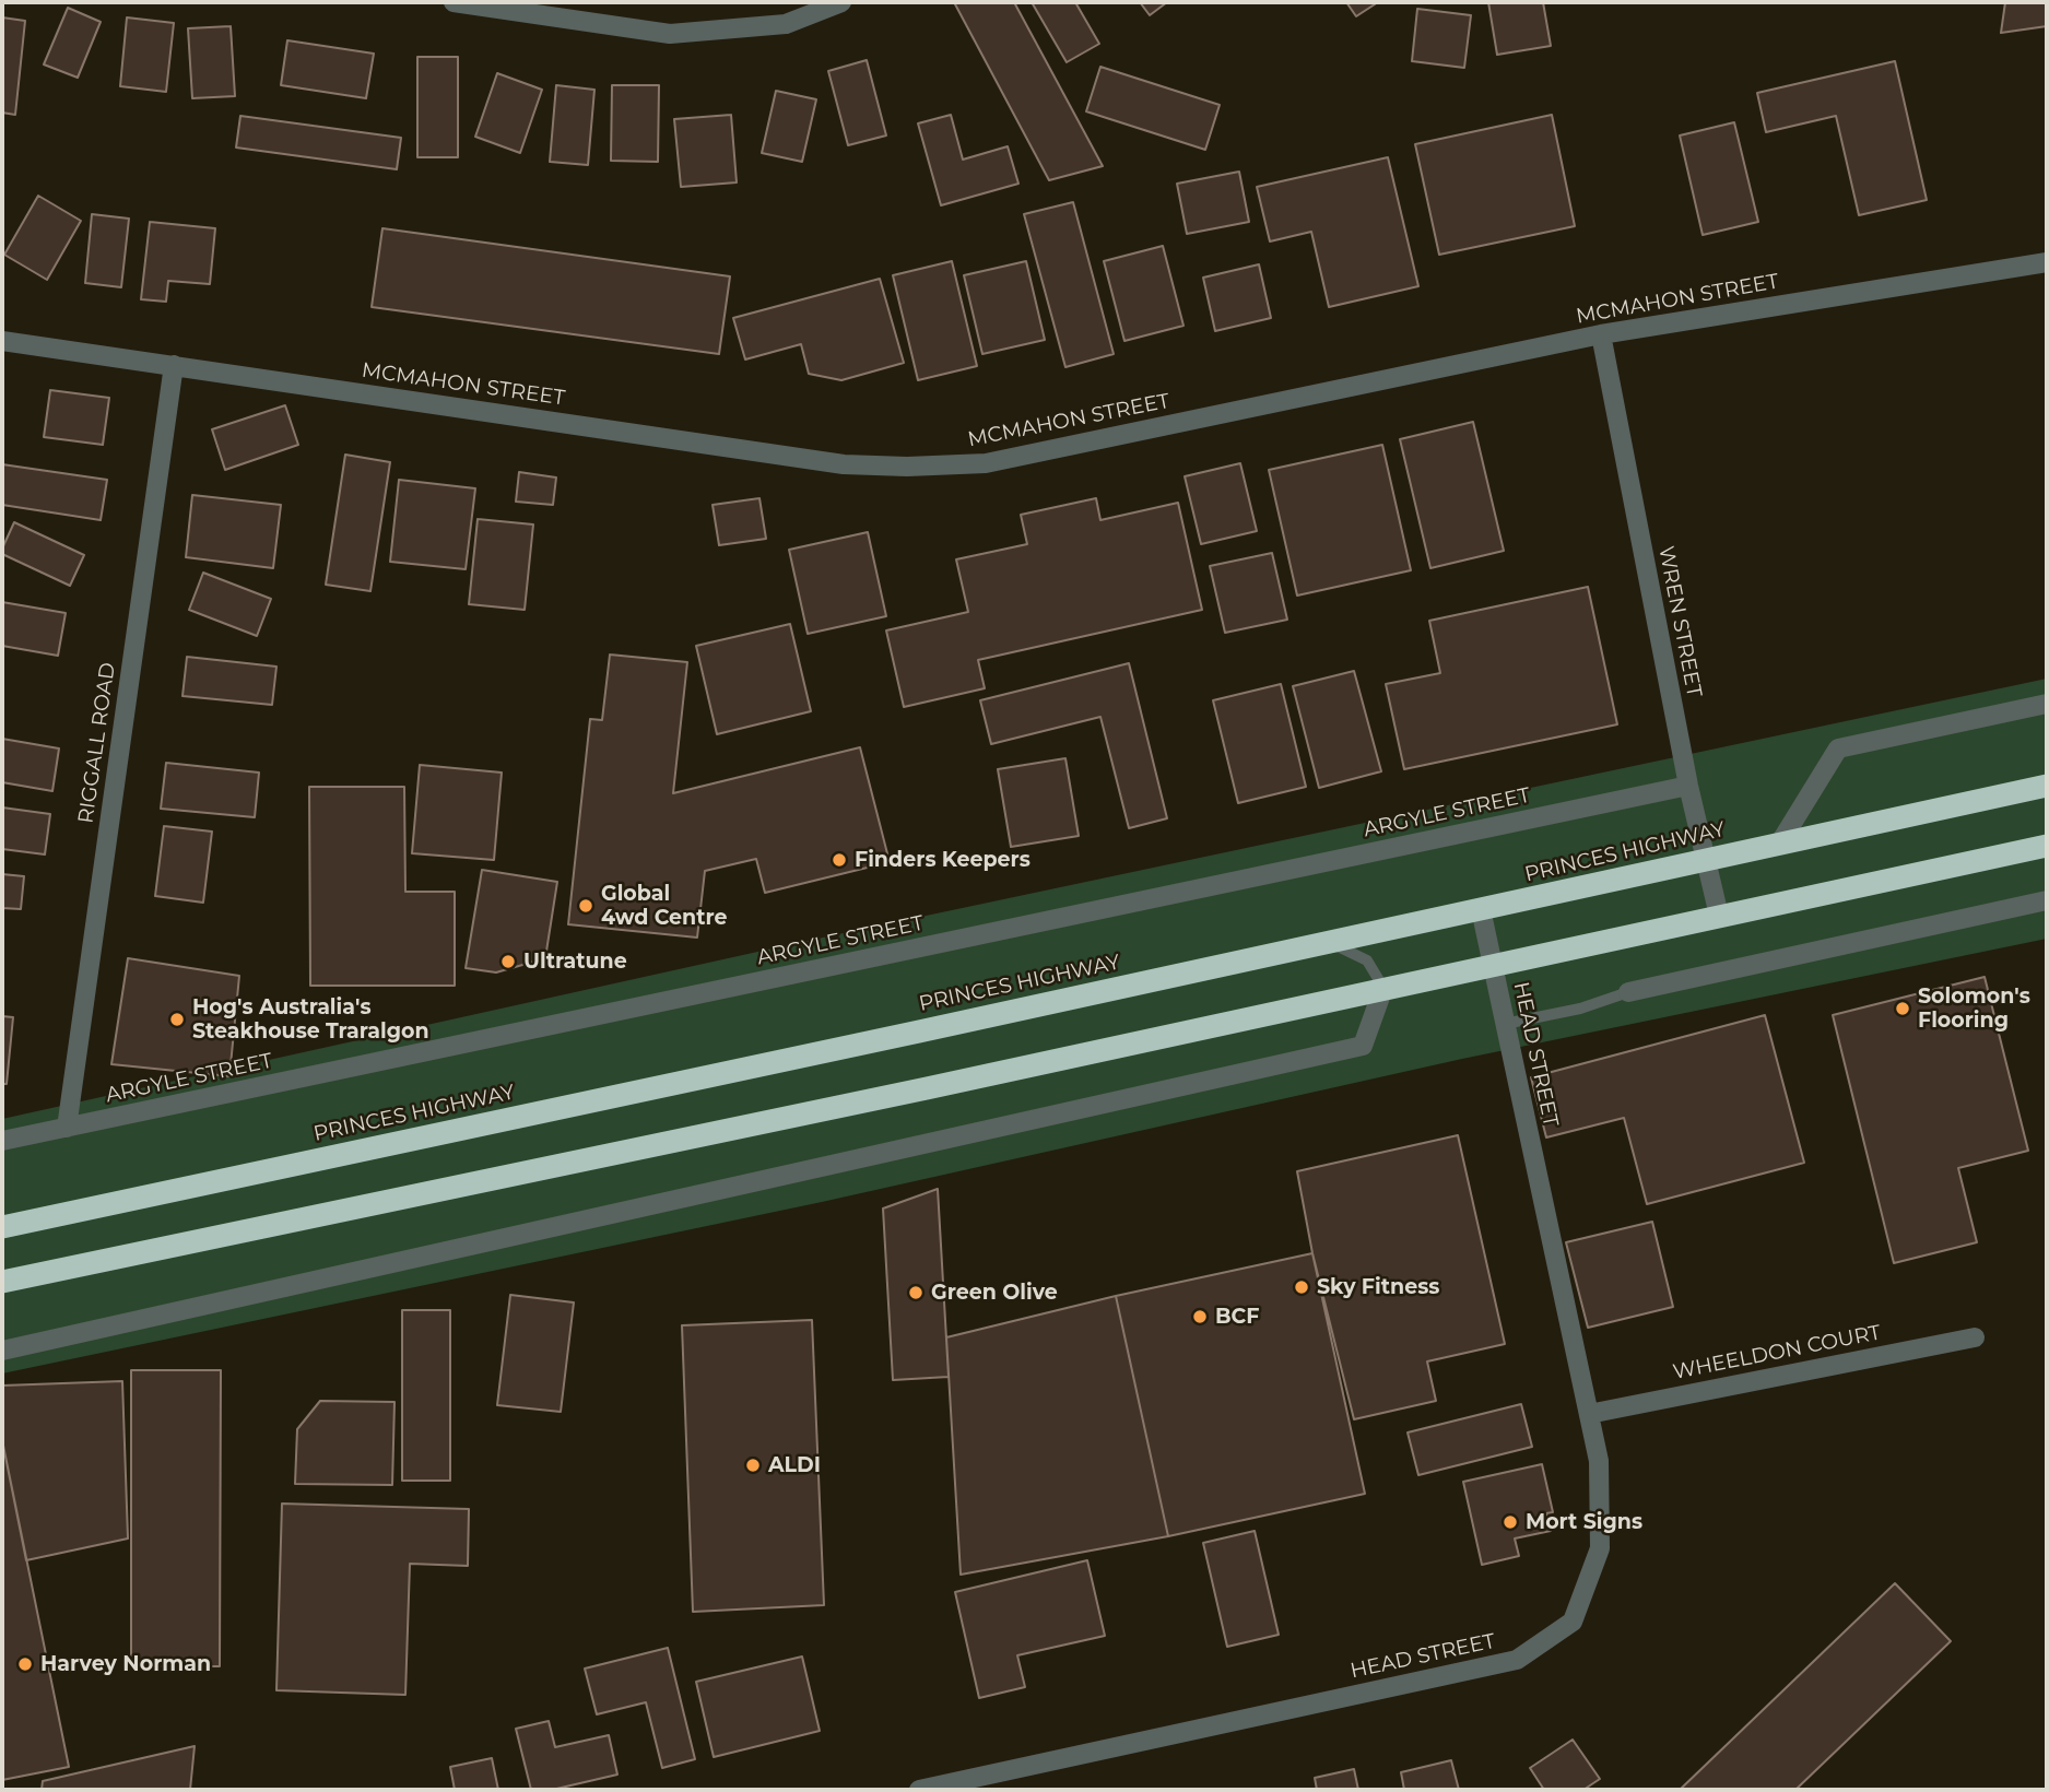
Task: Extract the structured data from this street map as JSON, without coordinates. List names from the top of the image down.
{
  "streets": {
    "highway": ["PRINCES HIGHWAY"],
    "street": [
      "MCMAHON STREET",
      "WREN STREET",
      "RIGGALL ROAD",
      "ARGYLE STREET",
      "HEAD STREET",
      "WHEELDON COURT"
    ]
  },
  "crossings": [
    ["MCMAHON STREET", "WREN STREET"],
    ["MCMAHON STREET", "RIGGALL ROAD"],
    ["WREN STREET", "ARGYLE STREET"],
    ["WREN STREET", "PRINCES HIGHWAY"],
    ["RIGGALL ROAD", "ARGYLE STREET"],
    ["PRINCES HIGHWAY", "HEAD STREET"],
    ["HEAD STREET", "WHEELDON COURT"]
  ],
  "places": [
    "Finders Keepers",
    "Global 4wd Centre",
    "Ultratune",
    "Solomon's Flooring",
    "Hog's Australia's Steakhouse Traralgon",
    "Sky Fitness",
    "Green Olive",
    "BCF",
    "ALDI",
    "Mort Signs",
    "Harvey Norman"
  ]
}
